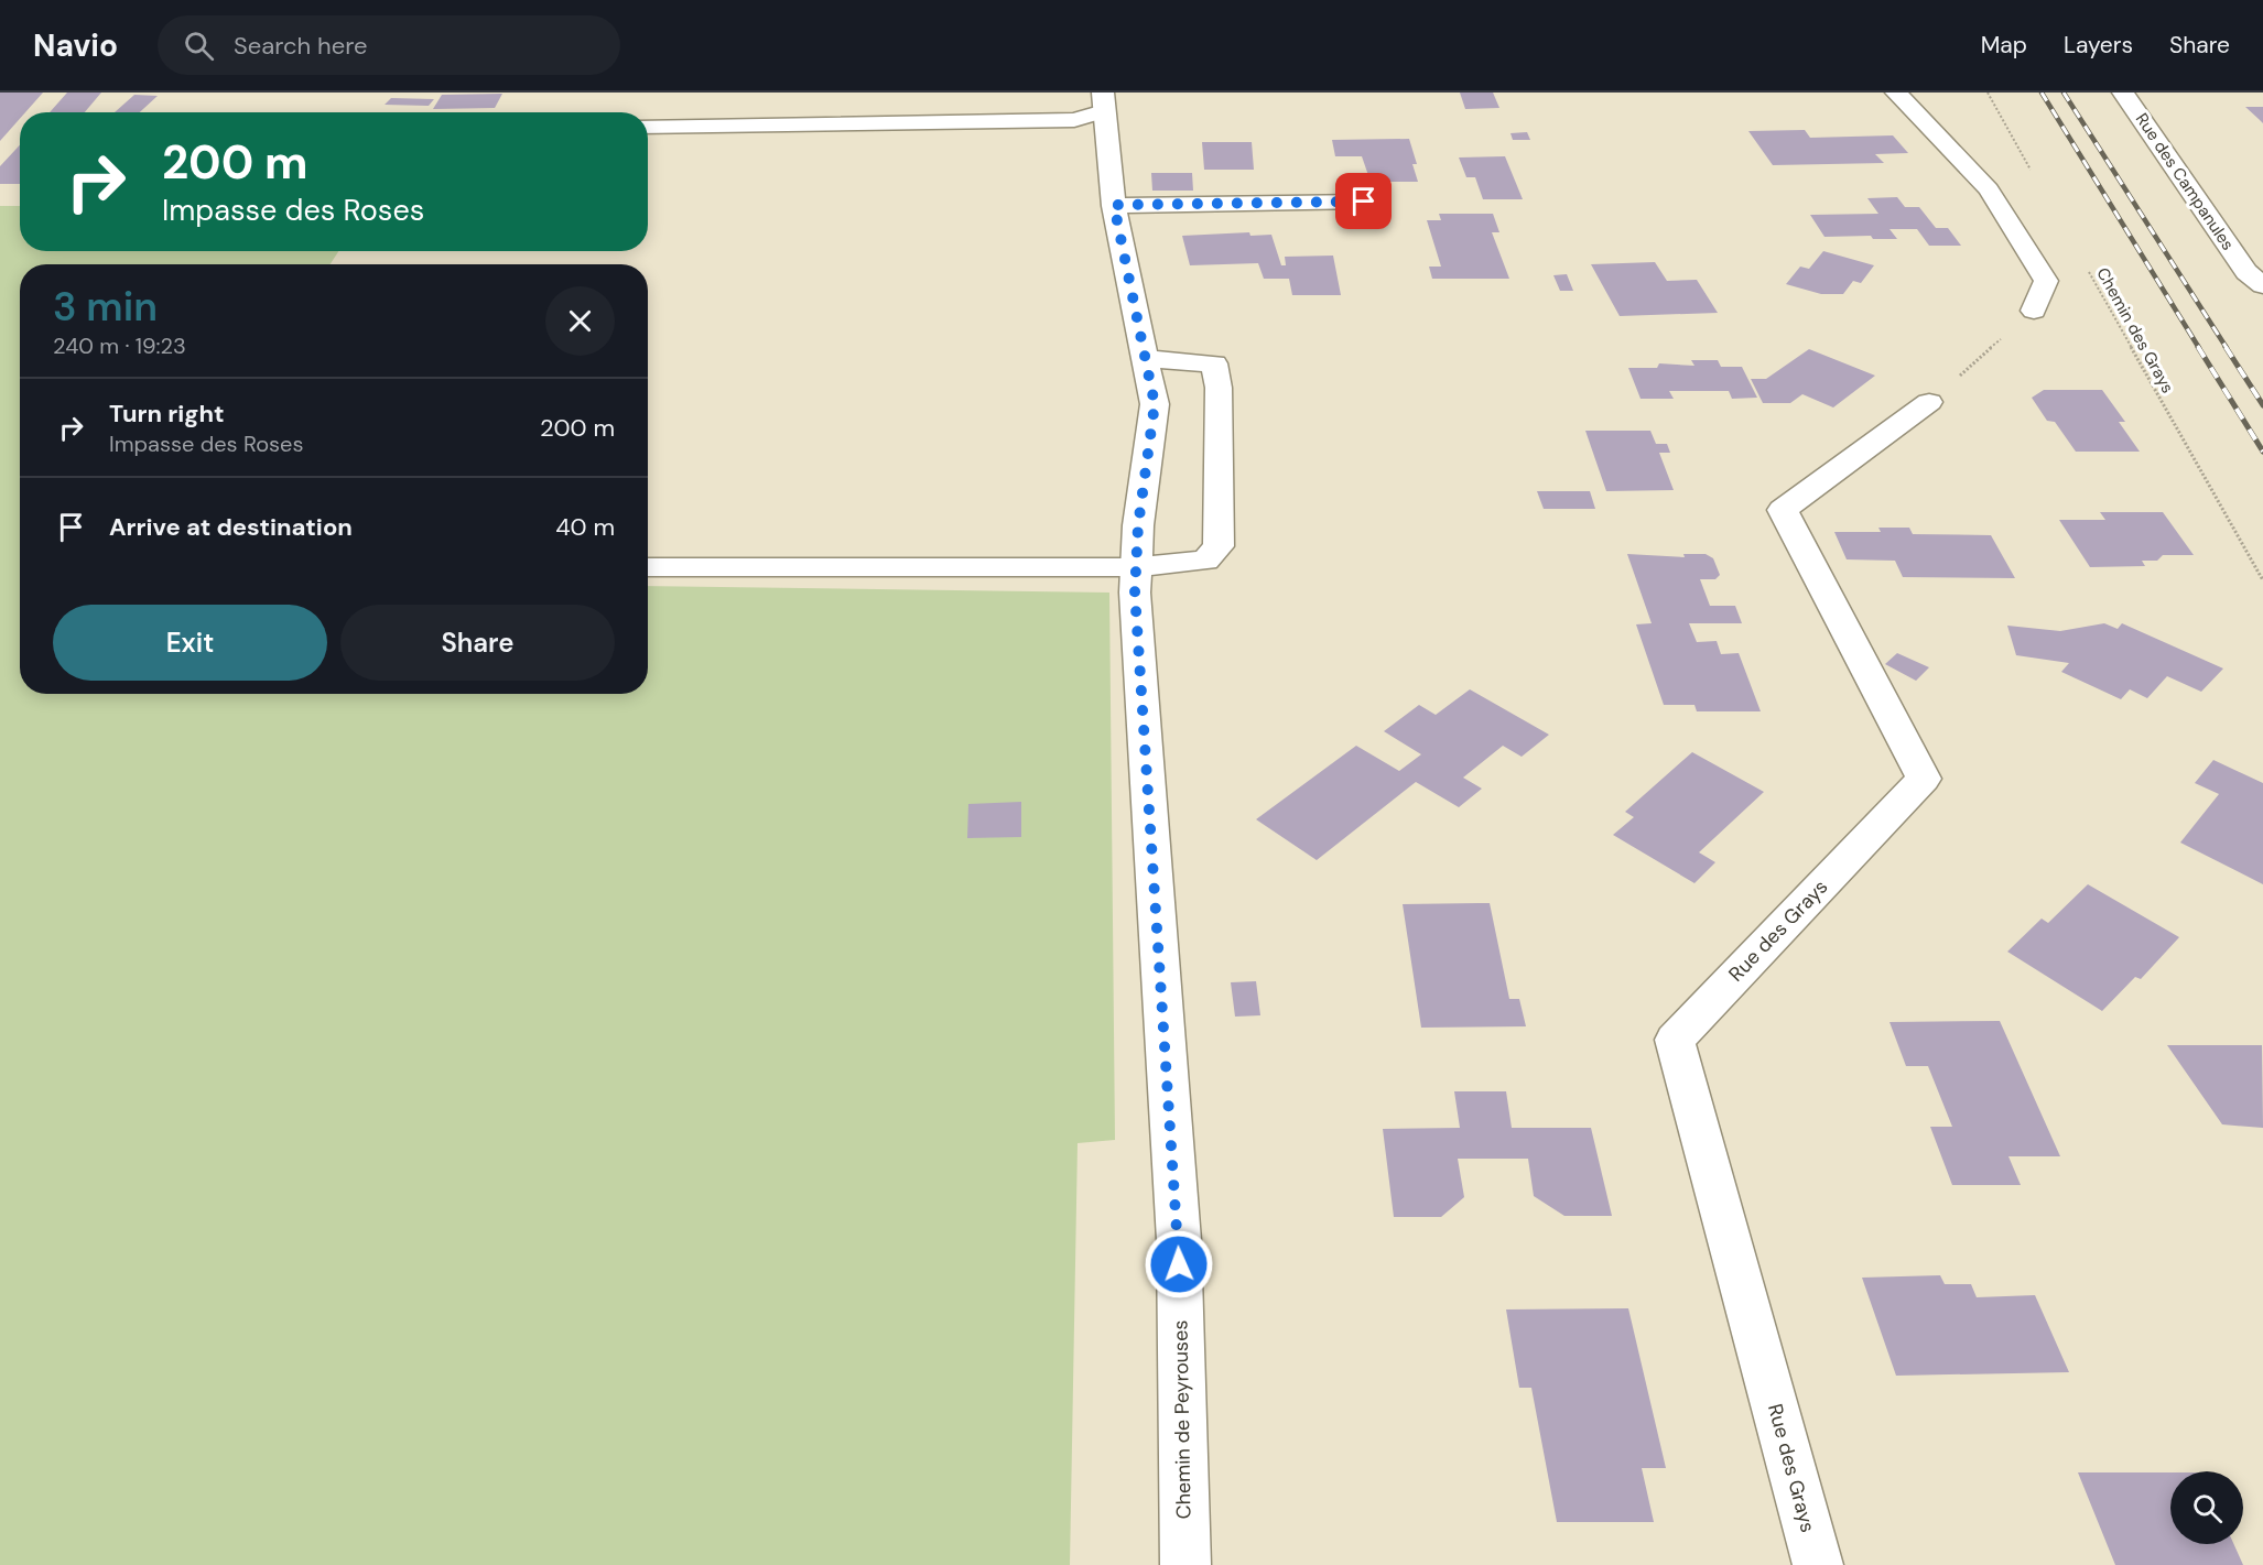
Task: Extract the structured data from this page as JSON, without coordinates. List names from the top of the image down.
{
  "streets": {
    "street": ["Rue des Campanules", "Rue des Grays", "Chemin de Peyrouses"],
    "path": ["Chemin des Grays"]
  },
  "page": {
    "header": "Navio",
    "search": "Search here",
    "nav": ["Map", "Layers", "Share"],
    "turn": ["200 m", "Impasse des Roses"],
    "heading": ["3 min", "240 m · 19:23"],
    "list": [
      {
        "name": "Turn right",
        "note": "Impasse des Roses",
        "value": "200 m"
      },
      {
        "name": "Arrive at destination",
        "value": "40 m"
      }
    ],
    "buttons": ["Exit", "Share"]
  }
}
